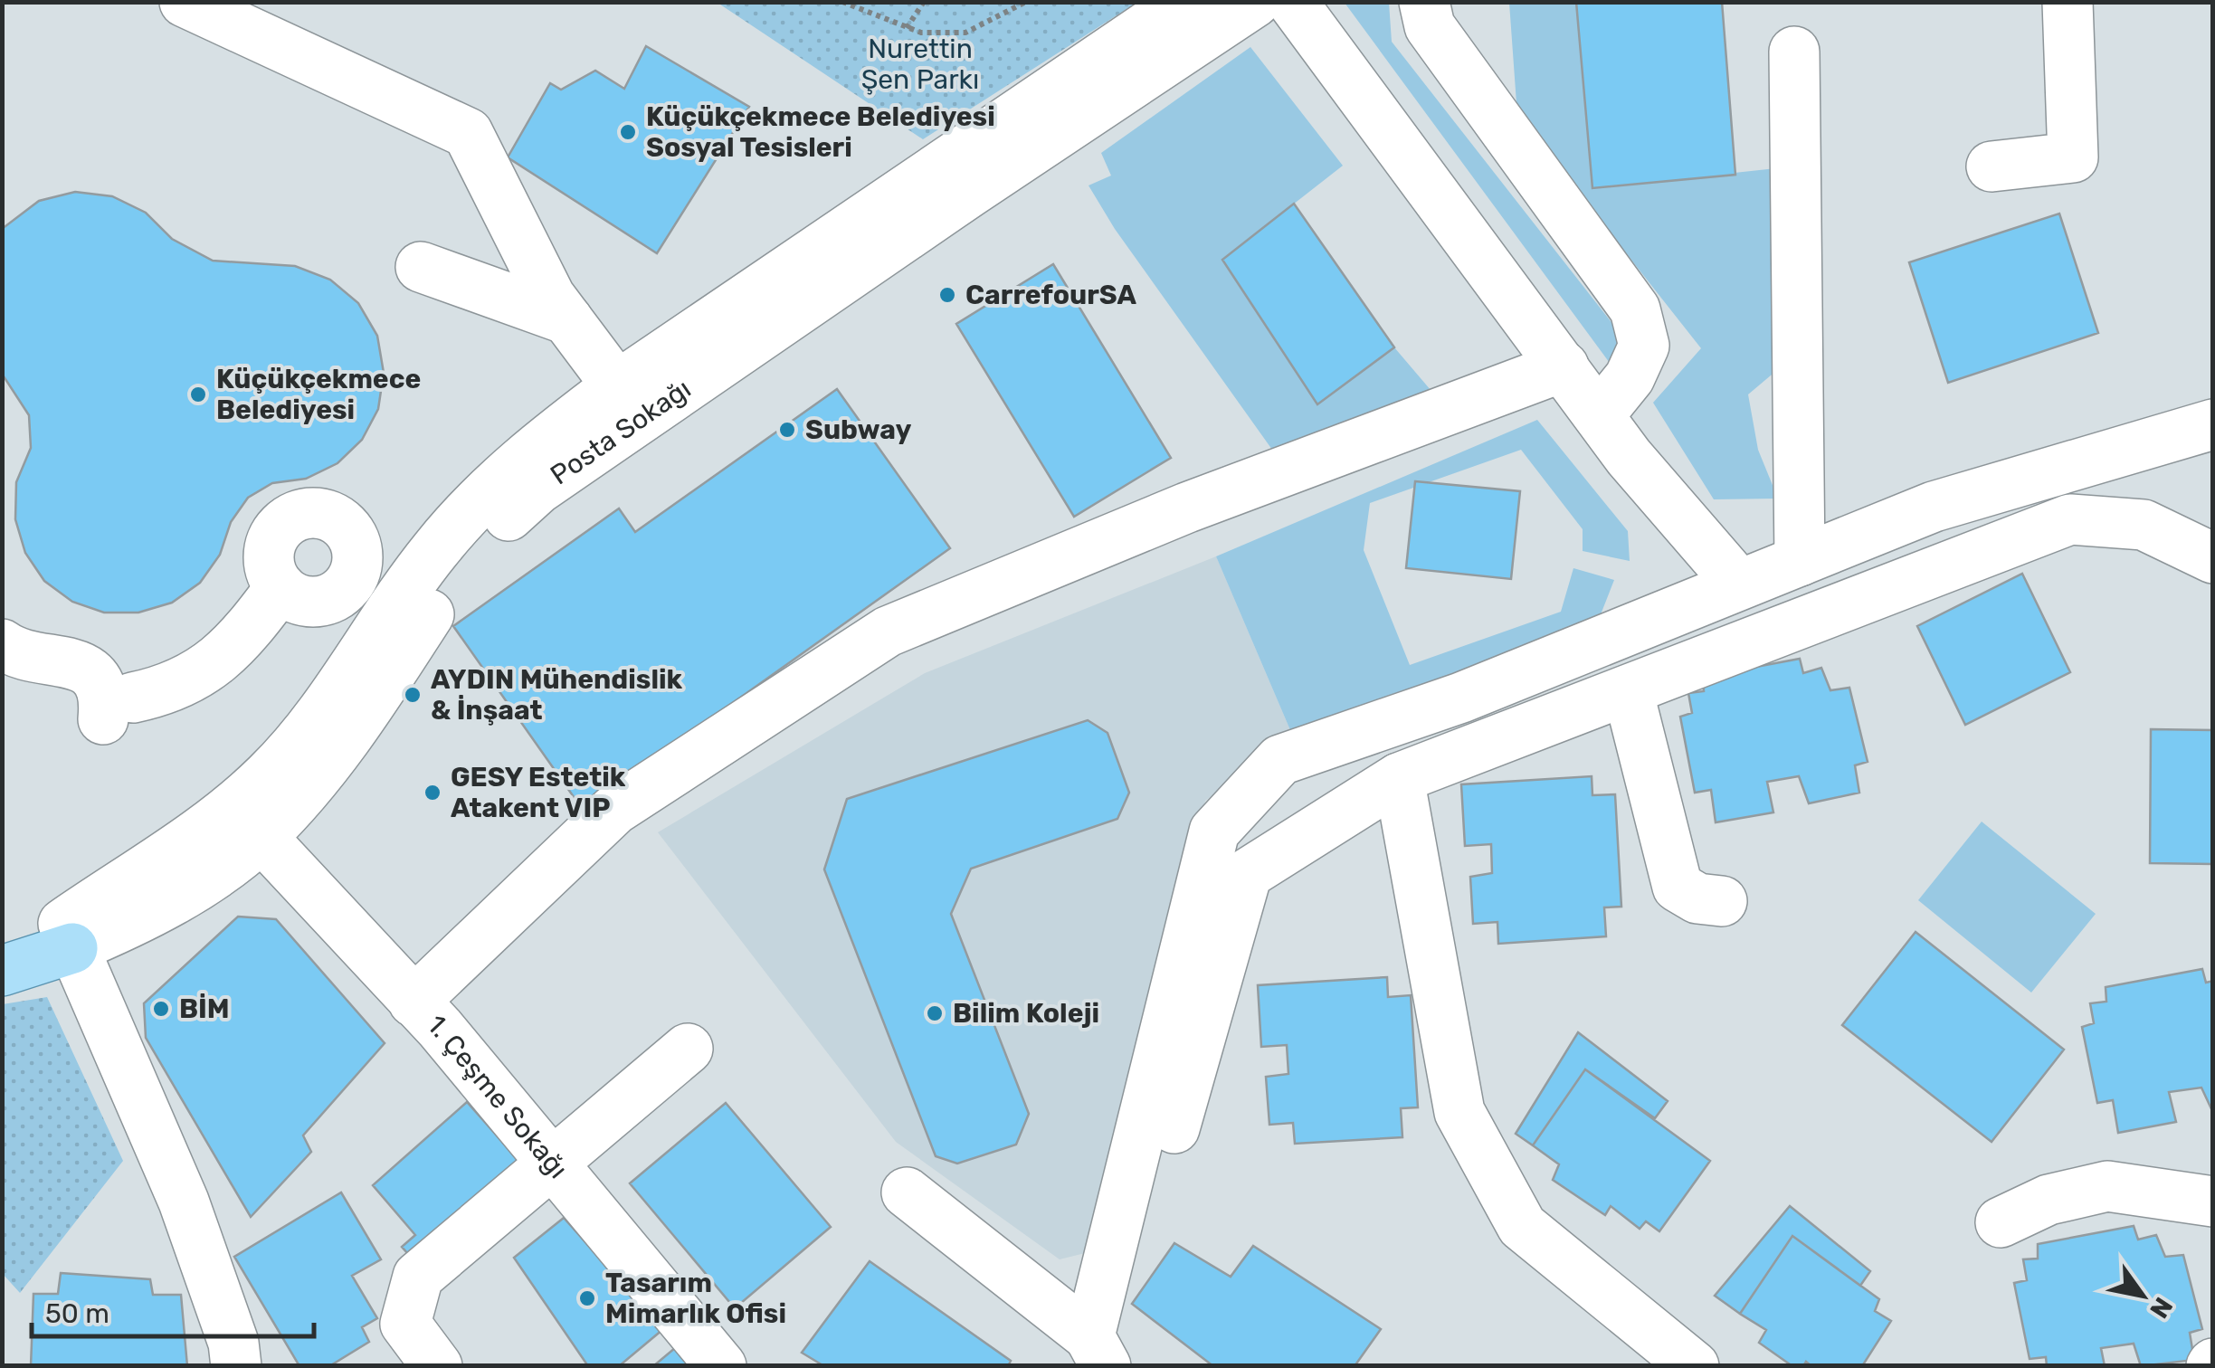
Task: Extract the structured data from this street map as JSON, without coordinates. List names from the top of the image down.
{
  "streets": {
    "street": ["Posta Sokağı", "1. Çeşme Sokağı"]
  },
  "crossings": [
    ["Posta Sokağı", "1. Çeşme Sokağı"]
  ],
  "parks": ["Nurettin Şen Parkı"],
  "places": [
    "Küçükçekmece Belediyesi Sosyal Tesisleri",
    "CarrefourSA",
    "Küçükçekmece Belediyesi",
    "Subway",
    "AYDIN Mühendislik & İnşaat",
    "GESY Estetik Atakent VIP",
    "BİM",
    "Bilim Koleji",
    "Tasarım Mimarlık Ofisi"
  ],
  "scale_bar": "50 m",
  "north": "bottom right"
}
